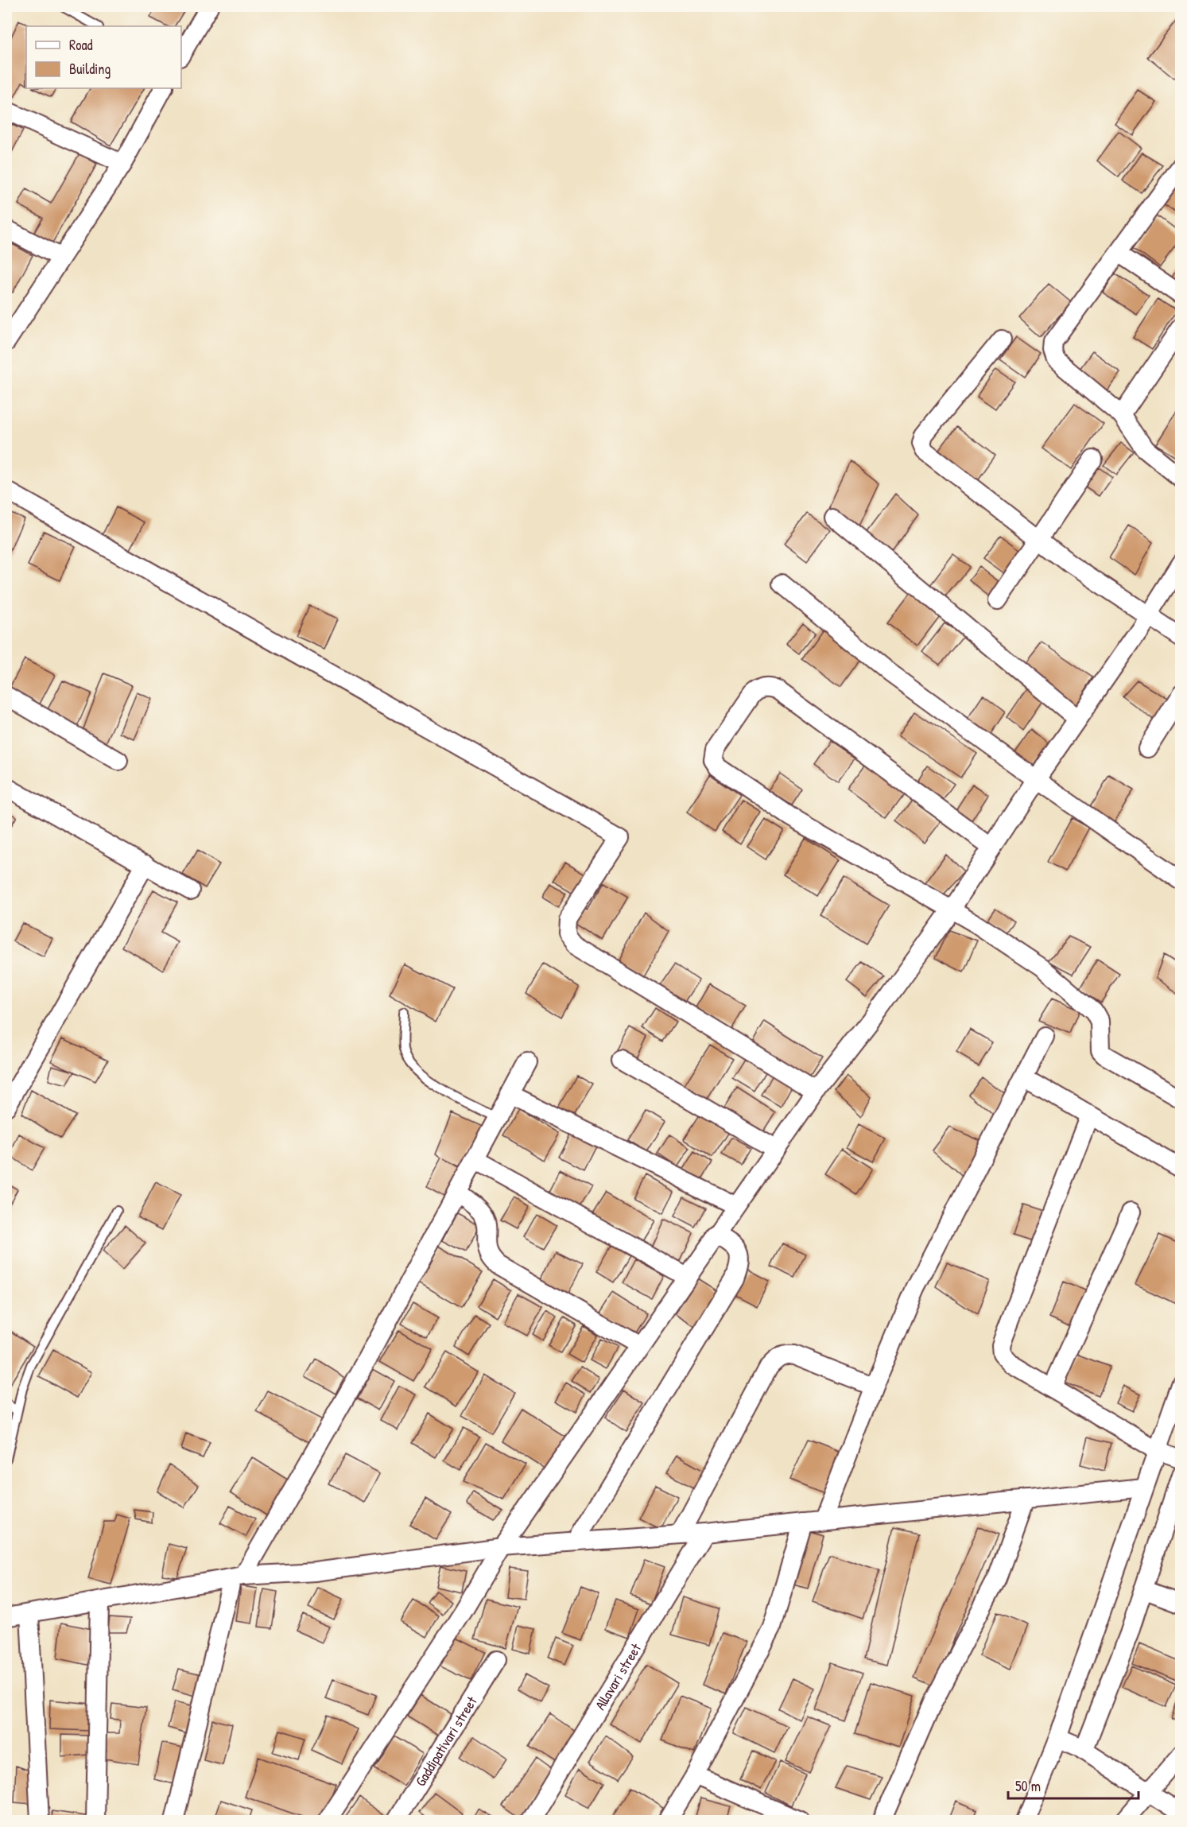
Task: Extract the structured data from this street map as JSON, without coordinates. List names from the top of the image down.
{
  "streets": {
    "street": ["Allavari street", "Gaddipativari street"]
  },
  "legend": ["Road", "Building"],
  "scale_bar": "50 m"
}
